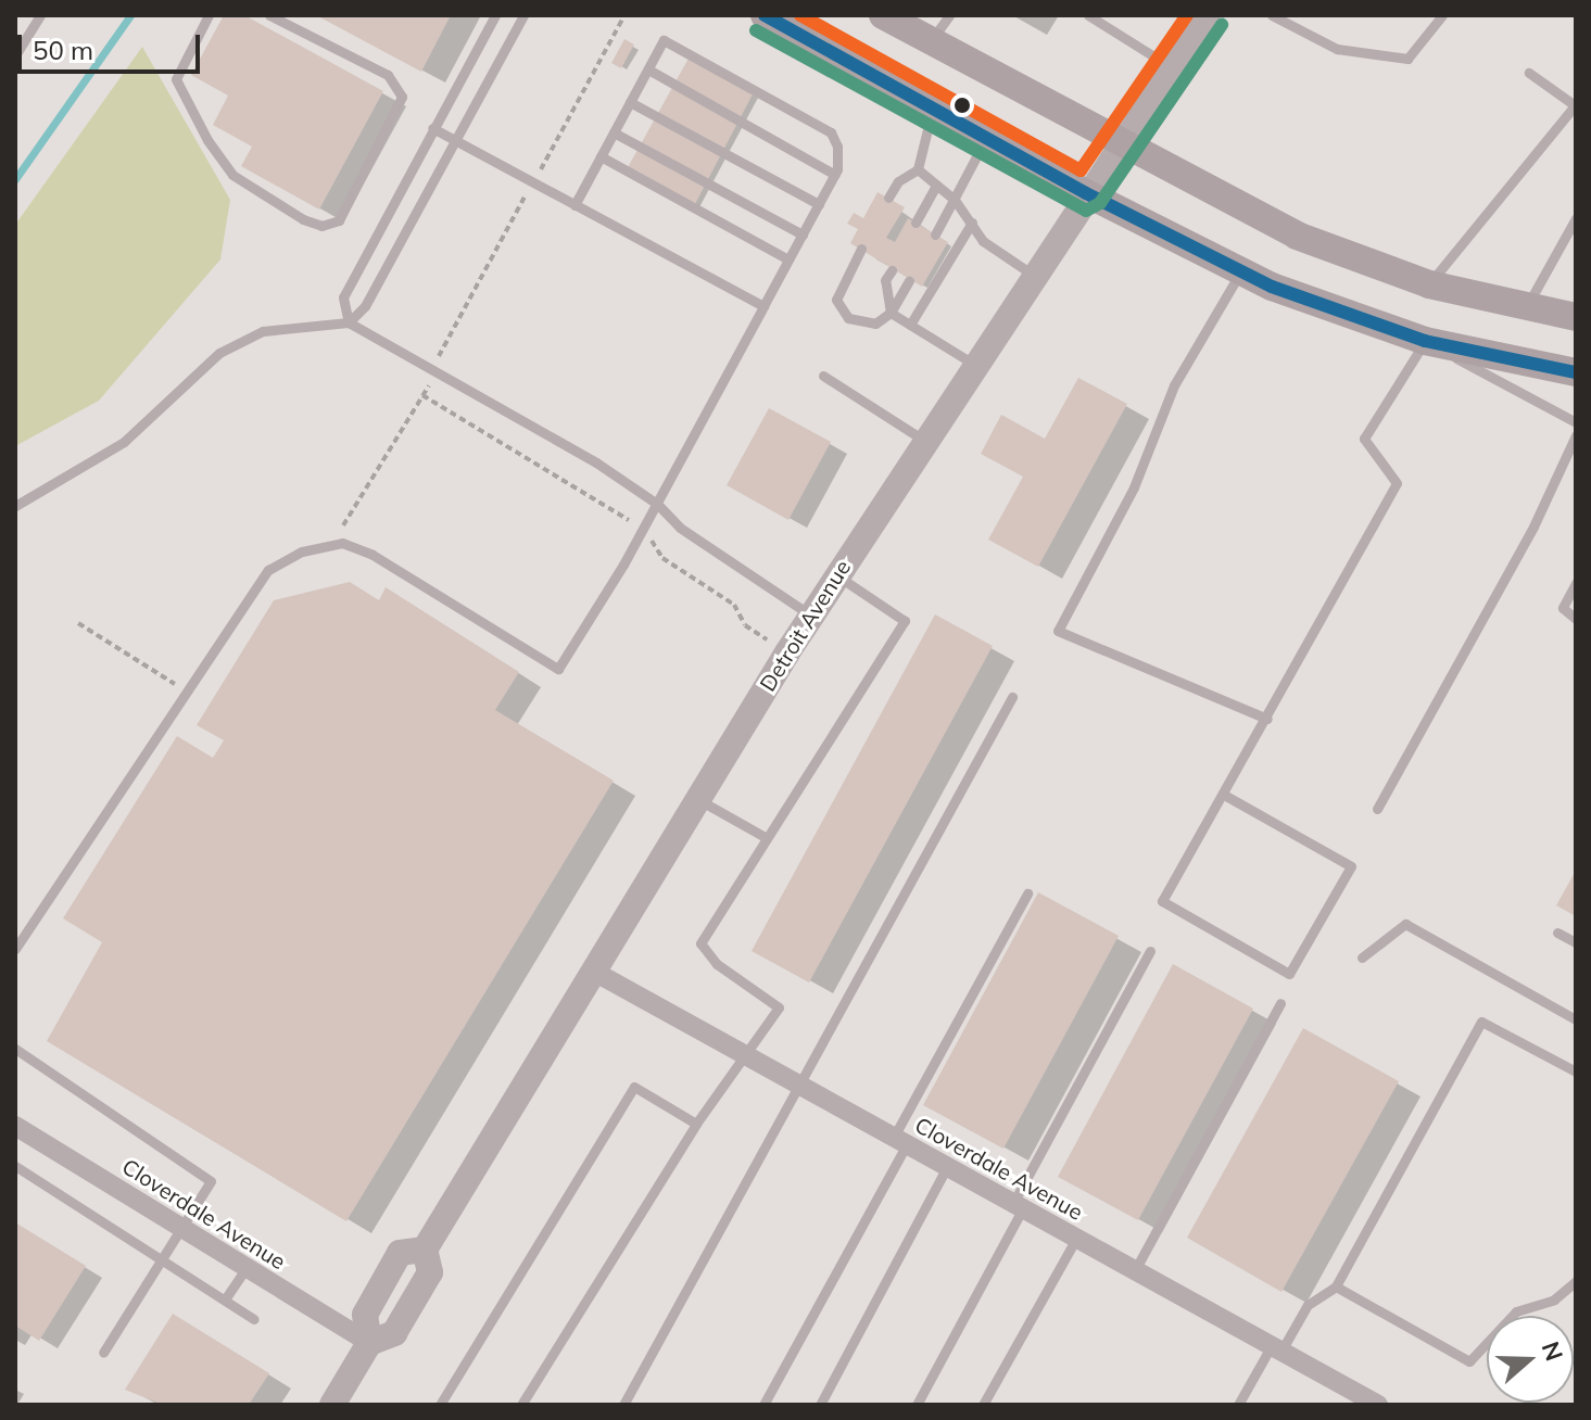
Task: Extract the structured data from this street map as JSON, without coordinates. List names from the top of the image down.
{
  "streets": {
    "street": ["Detroit Avenue", "Cloverdale Avenue"]
  },
  "crossings": [
    ["Detroit Avenue", "Cloverdale Avenue"]
  ],
  "scale_bar": "50 m",
  "north": "right"
}
